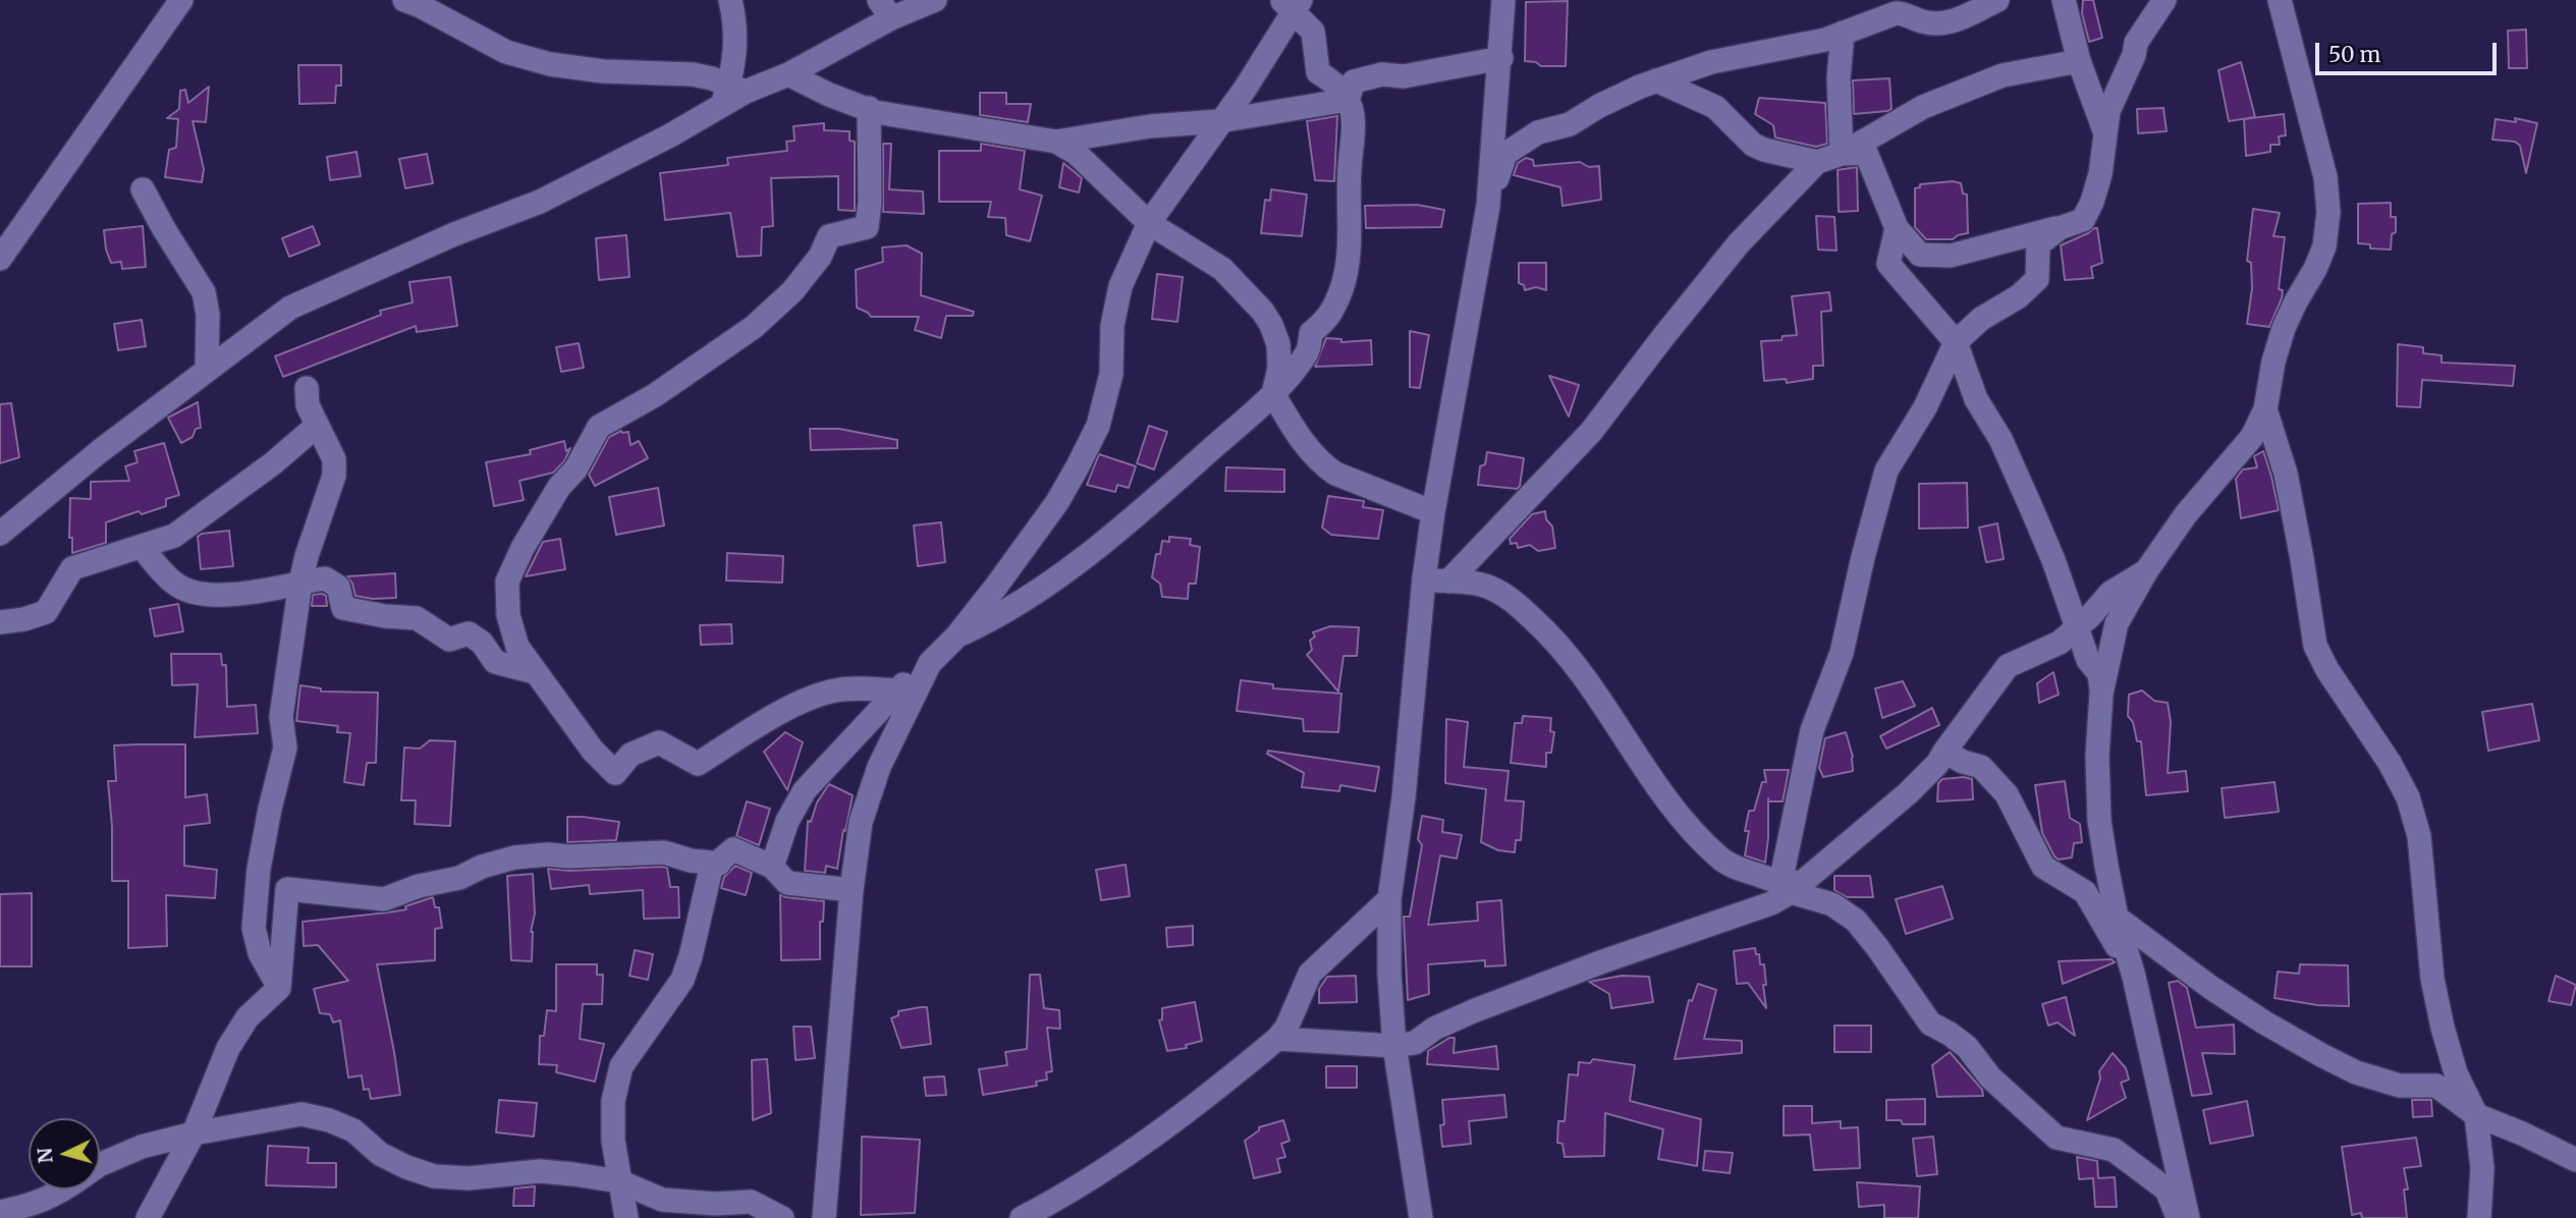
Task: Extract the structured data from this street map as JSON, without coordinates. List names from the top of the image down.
{
  "scale_bar": "50 m",
  "north": "left"
}
